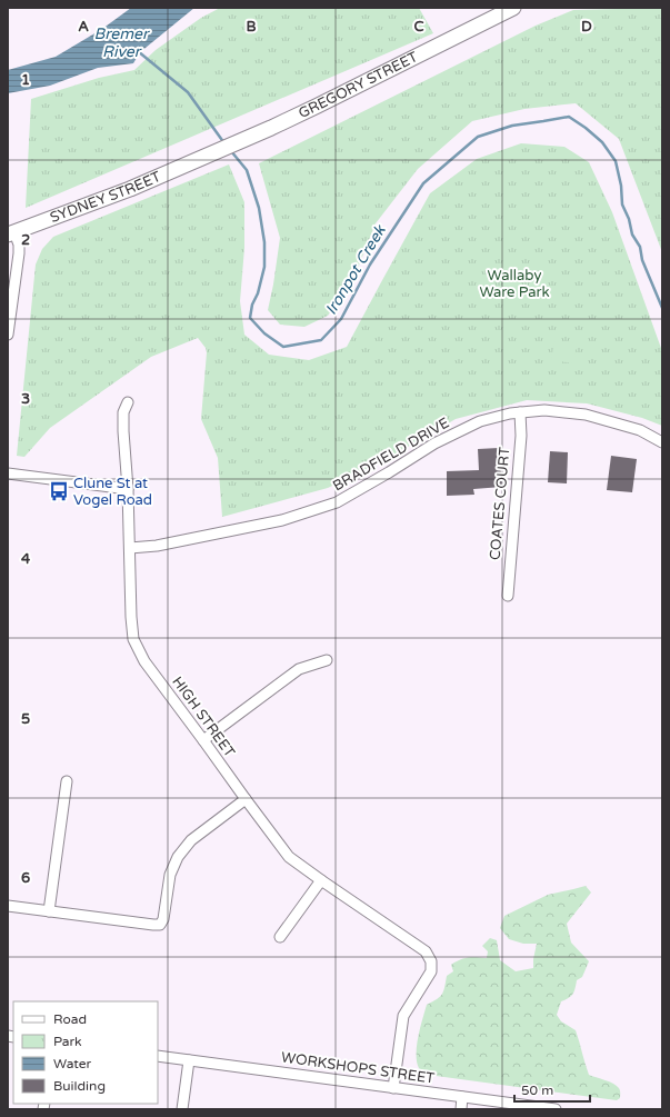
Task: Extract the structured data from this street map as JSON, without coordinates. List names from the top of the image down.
{
  "streets": {
    "main road": ["GREGORY STREET", "SYDNEY STREET"],
    "street": [
      "BRADFIELD DRIVE",
      "COATES COURT",
      "HIGH STREET",
      "WORKSHOPS STREET"
    ]
  },
  "crossings": [
    ["GREGORY STREET", "SYDNEY STREET"],
    ["BRADFIELD DRIVE", "COATES COURT"],
    ["BRADFIELD DRIVE", "HIGH STREET"],
    ["HIGH STREET", "WORKSHOPS STREET"]
  ],
  "water": ["Bremer River", "Ironpot Creek"],
  "parks": ["Wallaby Ware Park"],
  "places": {
    "bus stop": ["Clune St at Vogel Road"]
  },
  "legend": [
    "Road",
    "Park",
    "Water",
    "Building"
  ],
  "scale_bar": "50 m",
  "grid": {
    "columns": [
      "A",
      "B",
      "C",
      "D"
    ],
    "rows": [
      "1",
      "2",
      "3",
      "4",
      "5",
      "6"
    ]
  }
}
